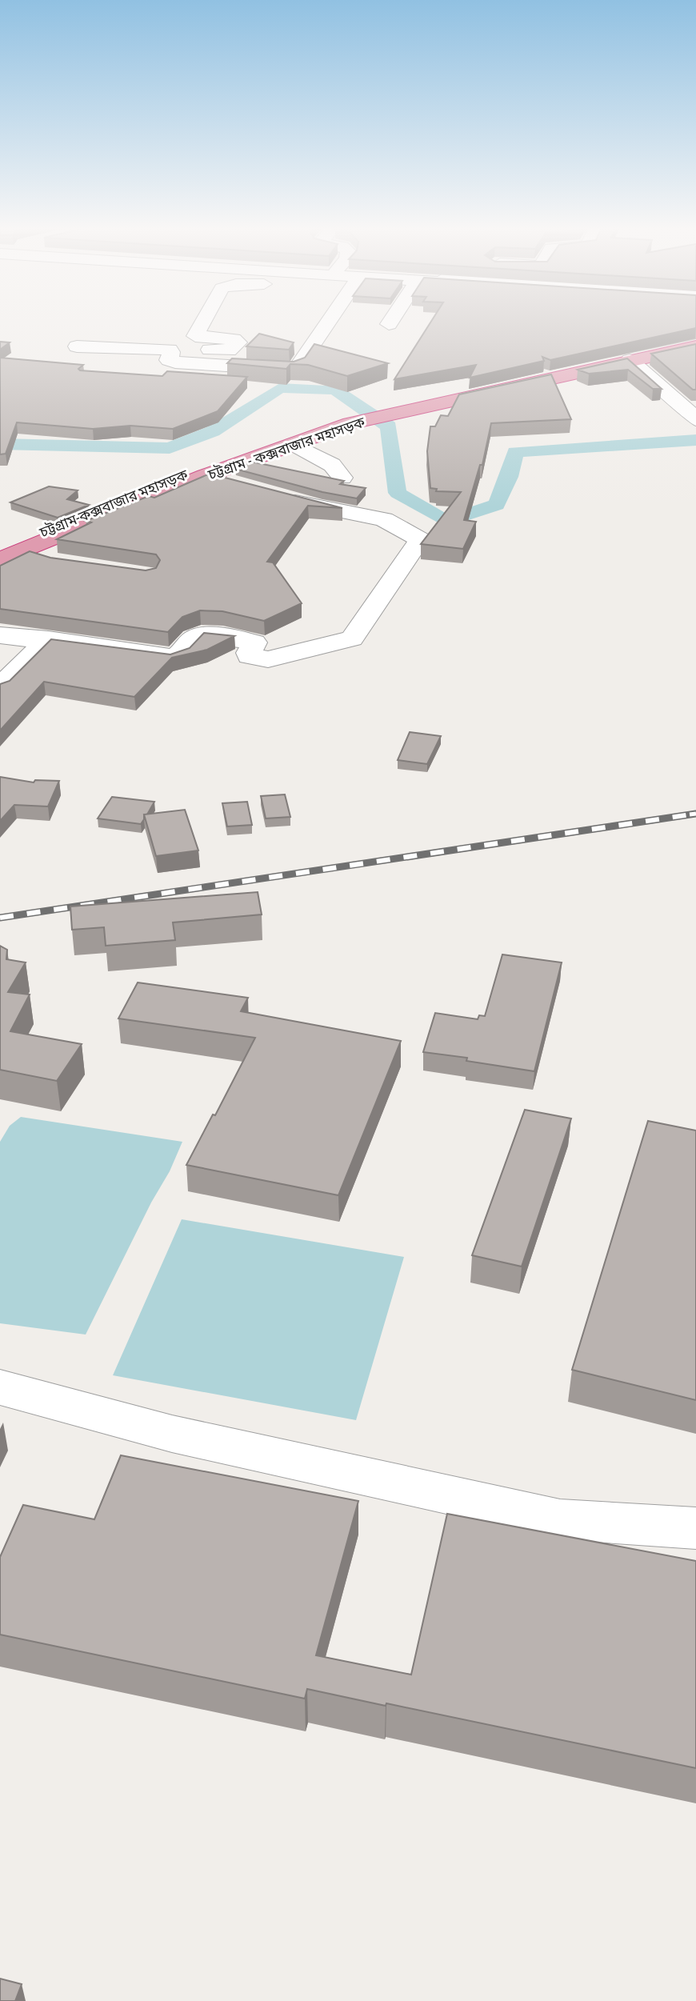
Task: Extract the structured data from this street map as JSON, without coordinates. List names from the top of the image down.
{
  "streets": {
    "highway": ["চট্টগ্রাম - কক্সবাজার মহাসড়ক", "চট্টগ্রাম-কক্সবাজার মহাসড়ক"]
  },
  "crossings": [
    ["চট্টগ্রাম - কক্সবাজার মহাসড়ক", "চট্টগ্রাম-কক্সবাজার মহাসড়ক"]
  ]
}
